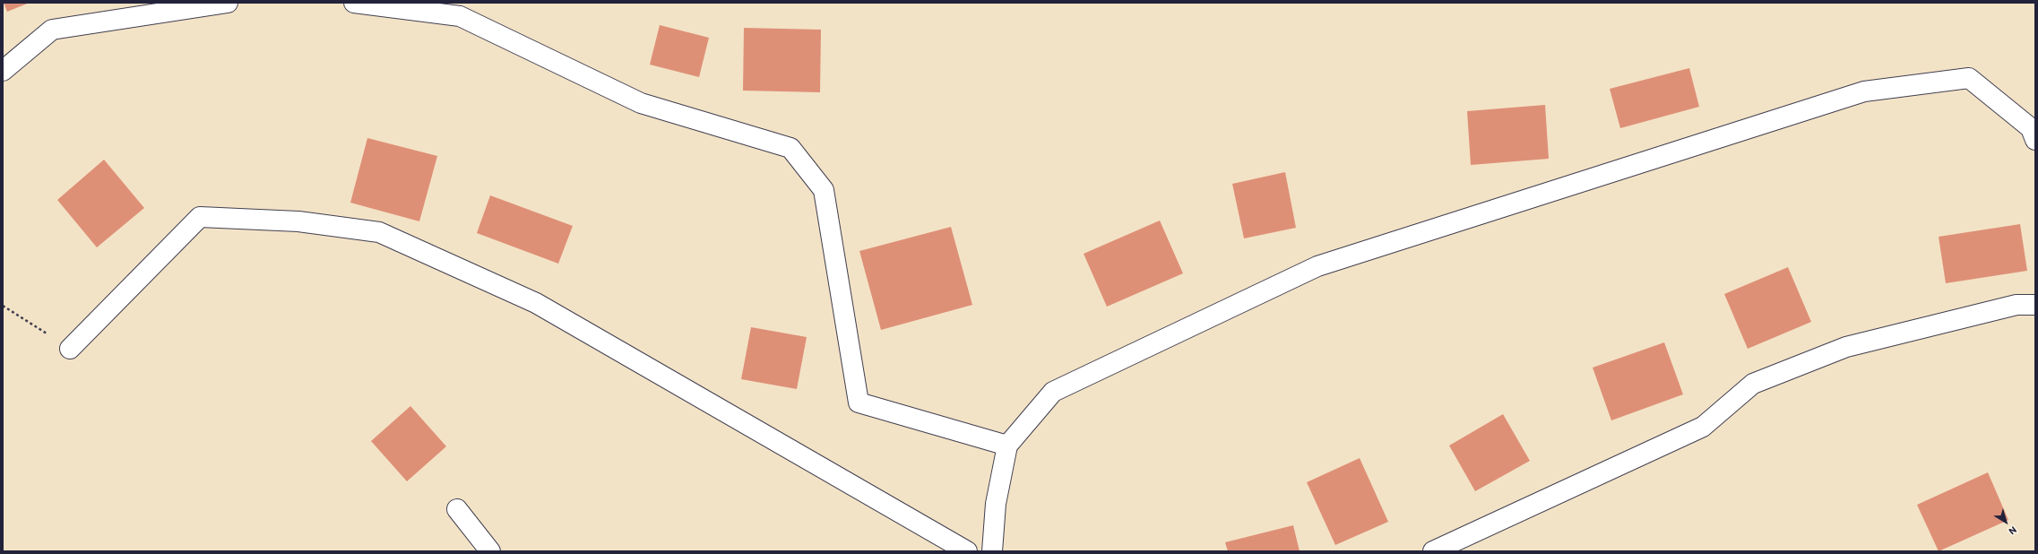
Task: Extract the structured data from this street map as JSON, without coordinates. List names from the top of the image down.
{
  "north": "bottom right"
}
